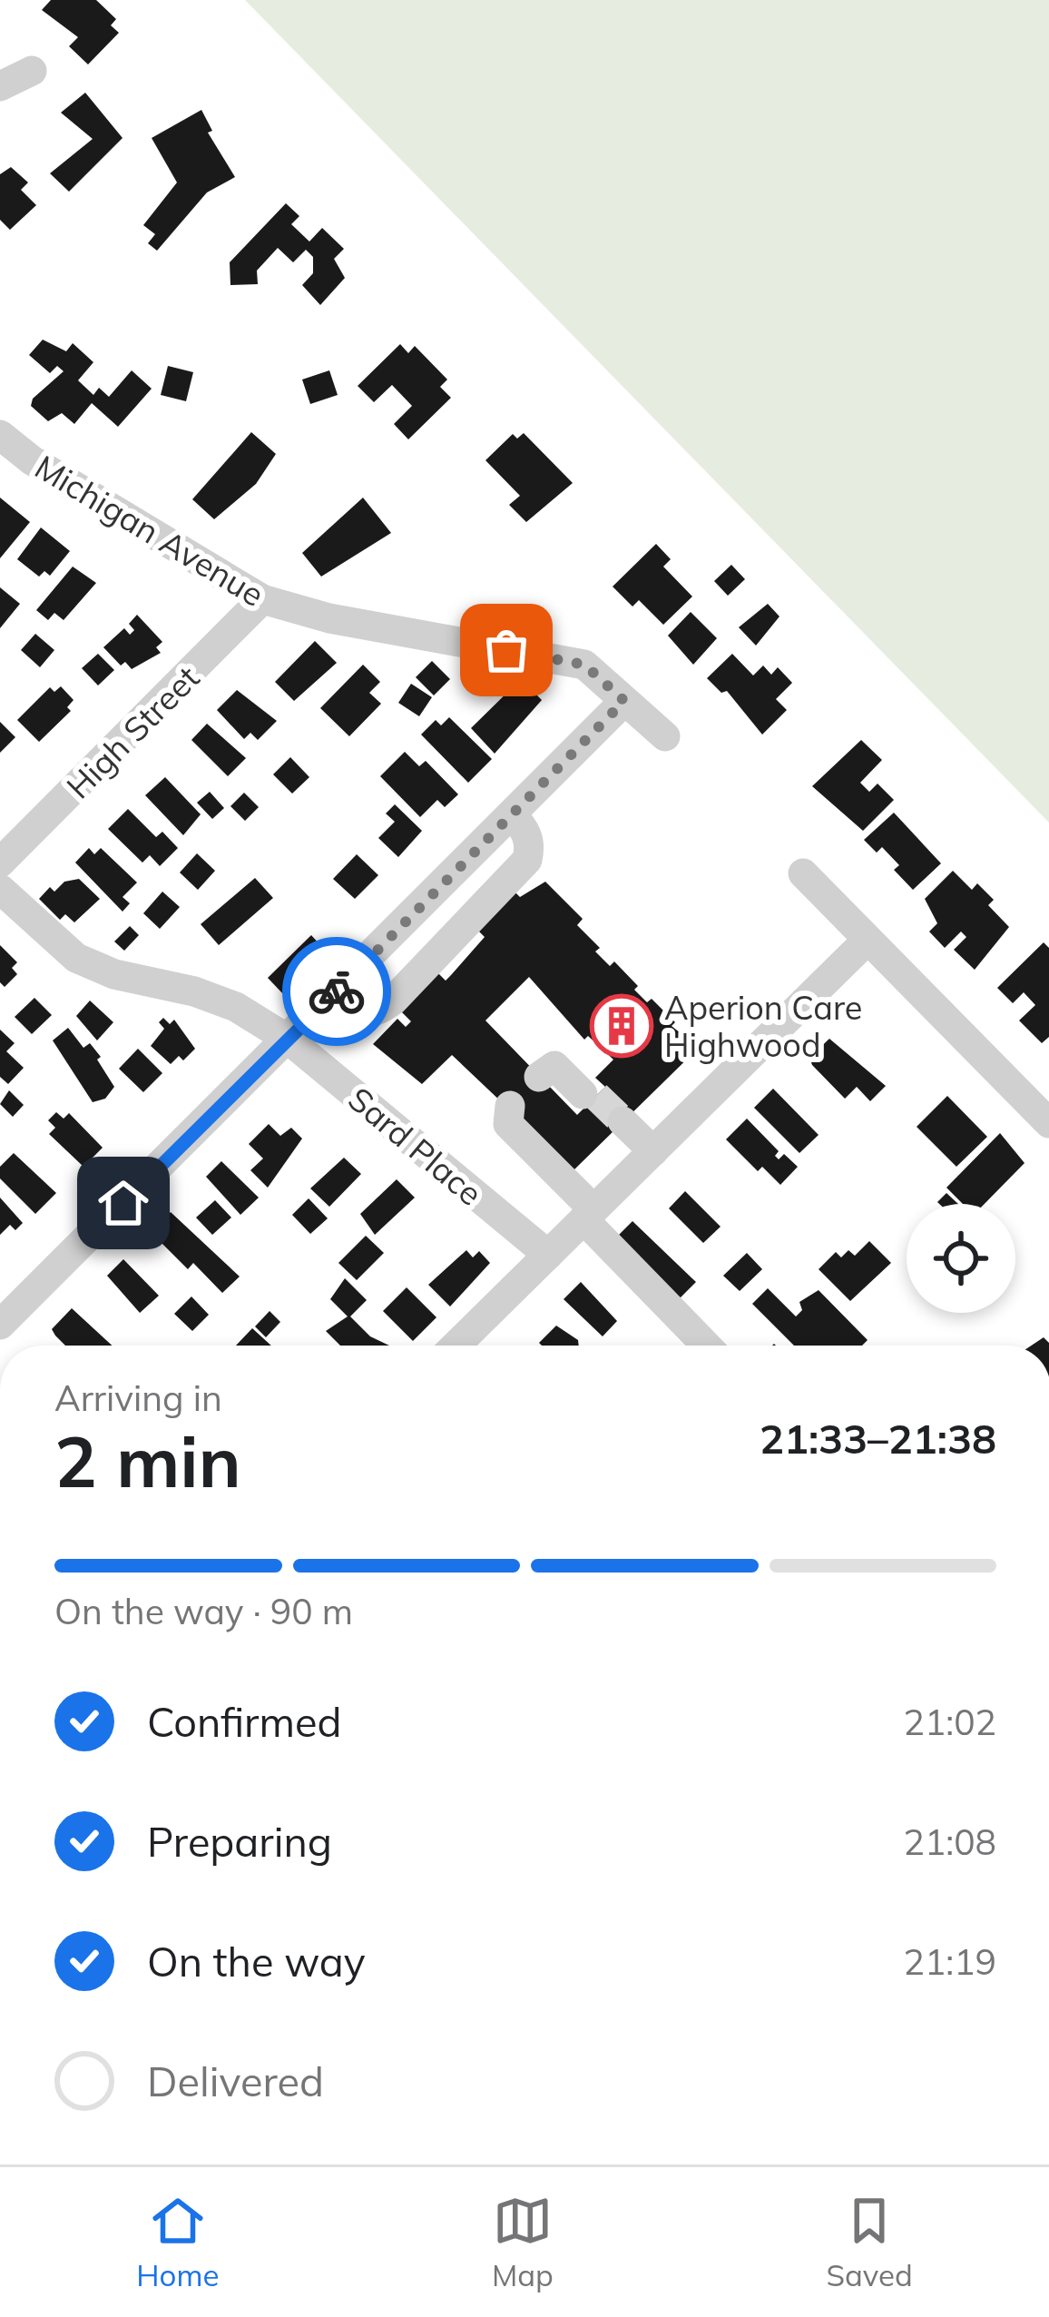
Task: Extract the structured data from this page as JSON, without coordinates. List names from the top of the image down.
{
  "streets": {
    "street": ["Michigan Avenue", "High Street", "Sard Place"]
  },
  "crossings": [
    ["Michigan Avenue", "High Street"]
  ],
  "places": {
    "building": ["Aperion Care Highwood"]
  },
  "page": {
    "heading": ["2 min", "Arriving in", "21:33–21:38"],
    "bar": "On the way · 90 m",
    "list": [
      ["Confirmed", "21:02"],
      ["Preparing", "21:08"],
      ["On the way", "21:19"],
      "Delivered"
    ],
    "tabs": ["Home", "Map", "Saved"]
  }
}
